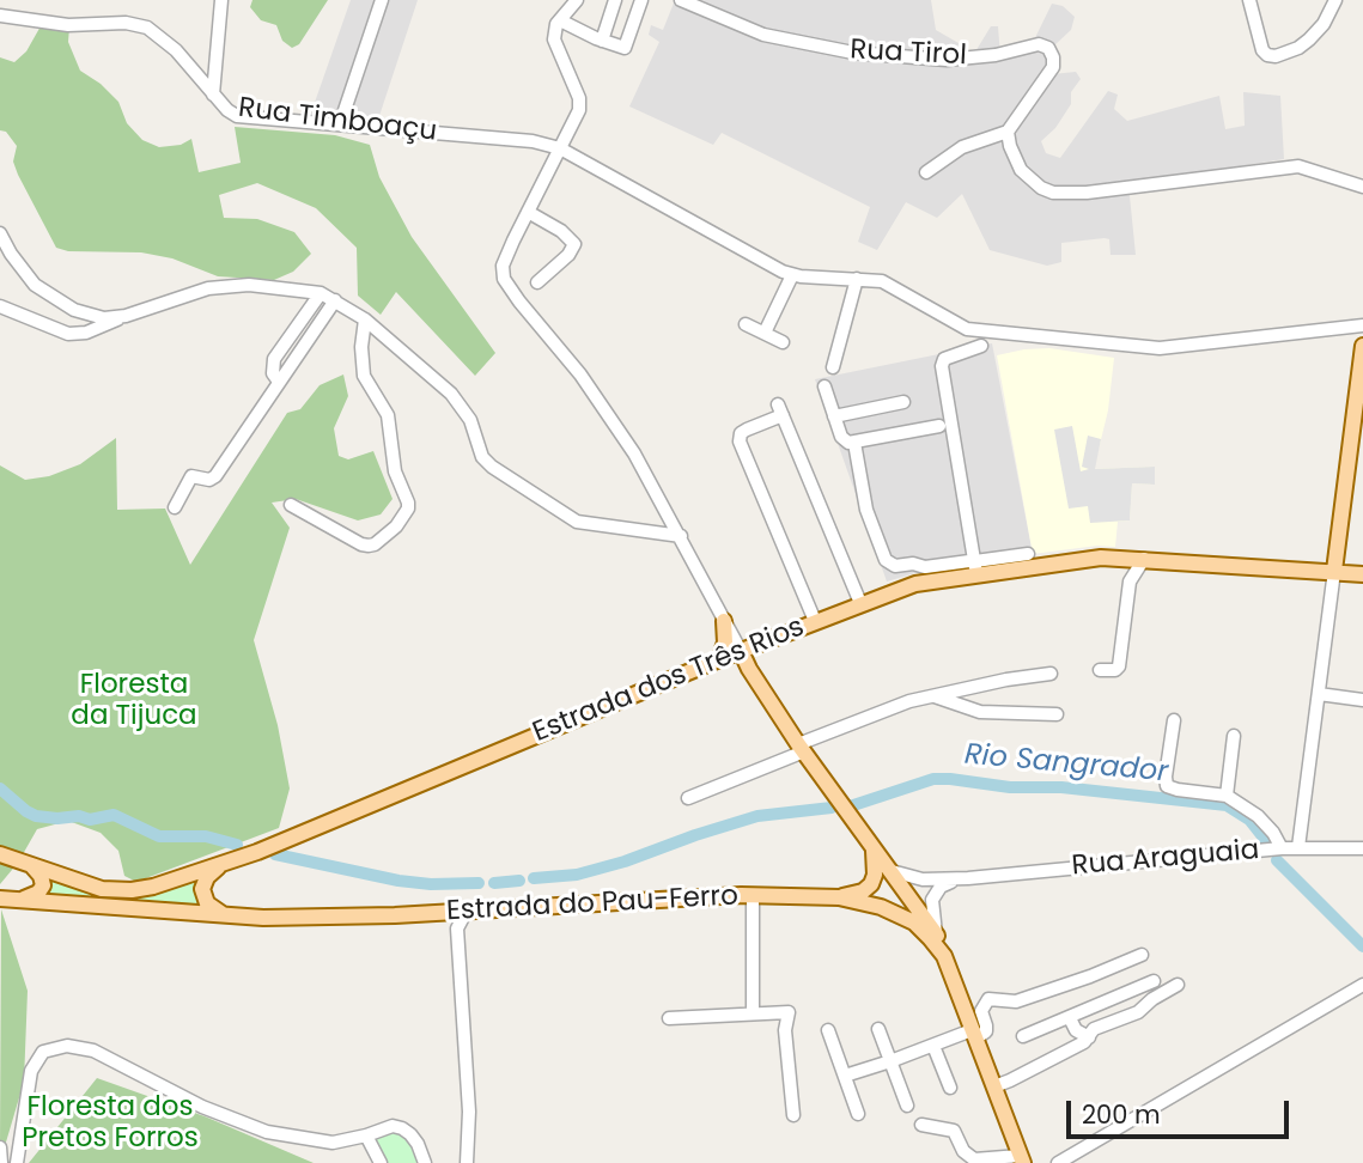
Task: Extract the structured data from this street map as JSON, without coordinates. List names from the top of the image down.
{
  "streets": {
    "main road": ["Estrada dos Três Rios", "Estrada do Pau-Ferro"],
    "street": ["Rua Tirol", "Rua Timboaçu", "Rua Araguaia"]
  },
  "water": ["Rio Sangrador"],
  "parks": ["Floresta da Tijuca", "Floresta dos Pretos Forros"],
  "scale_bar": "200 m"
}
